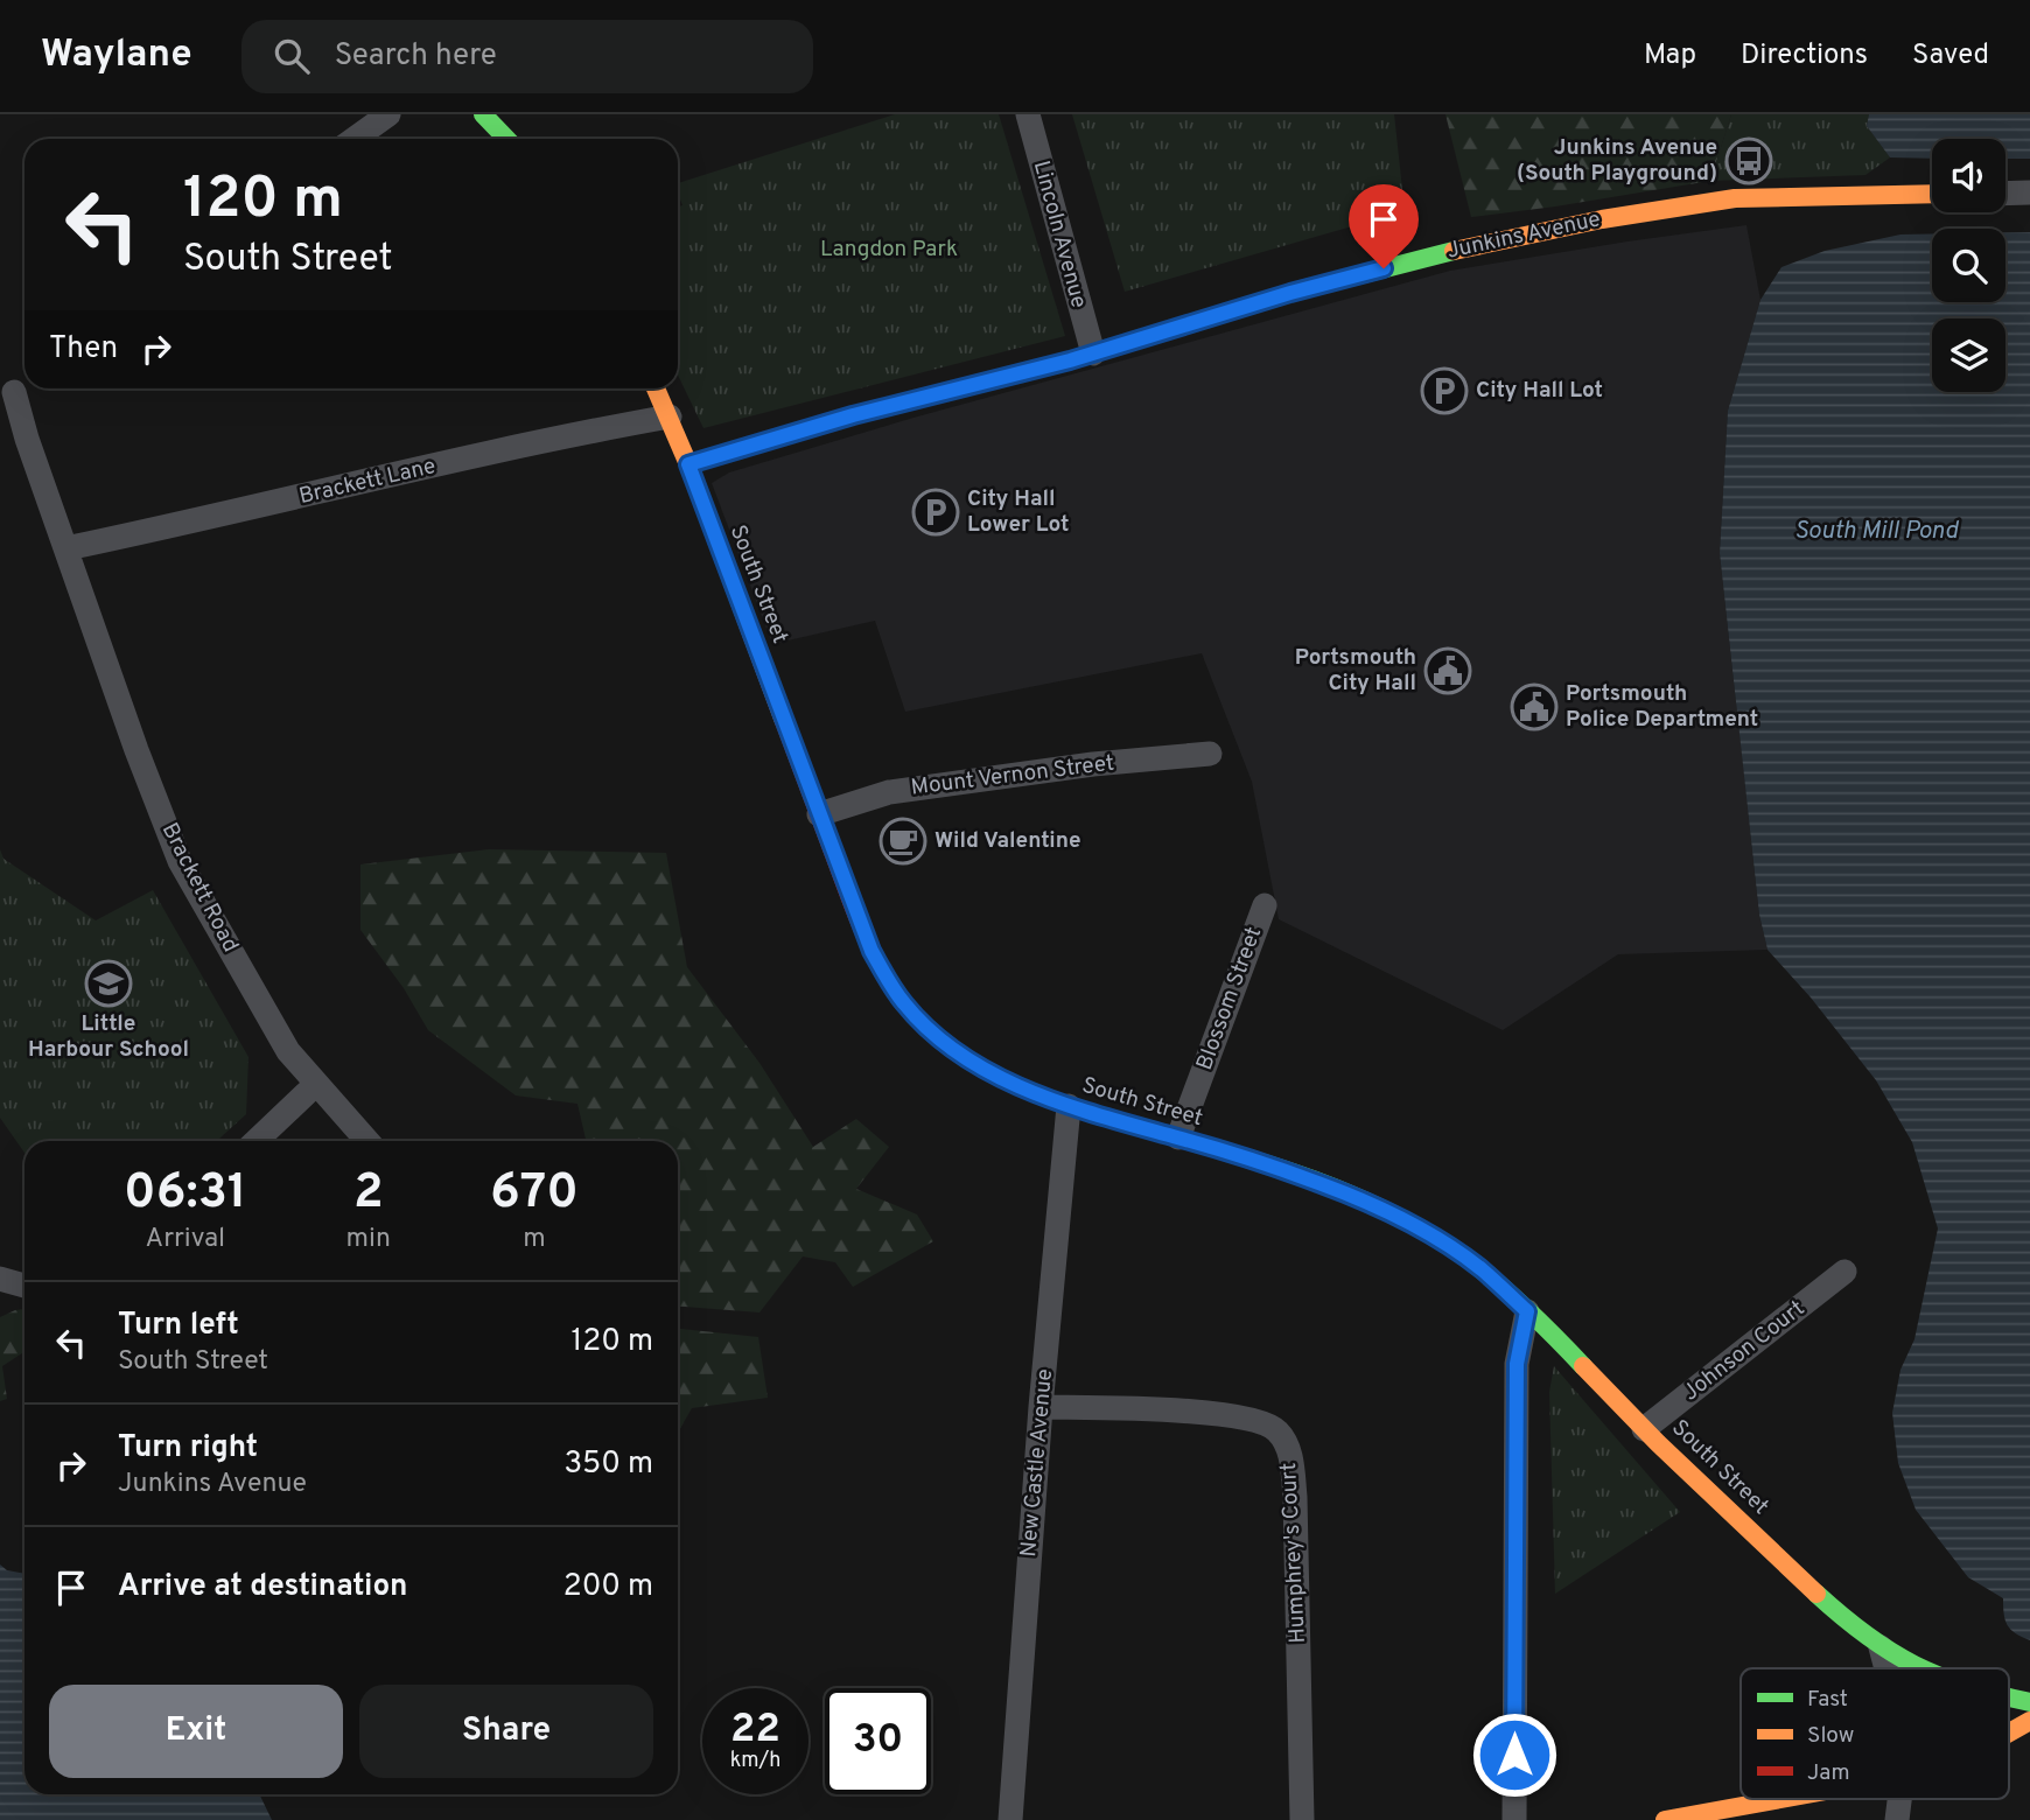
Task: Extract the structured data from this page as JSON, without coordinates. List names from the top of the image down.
{
  "streets": {
    "street": [
      "Lincoln Avenue",
      "Junkins Avenue",
      "Brackett Lane",
      "South Street",
      "Mount Vernon Street",
      "Brackett Road",
      "Blossom Street",
      "Johnson Court",
      "New Castle Avenue",
      "Humphrey's Court"
    ]
  },
  "crossings": [
    ["Lincoln Avenue", "Junkins Avenue"],
    ["Junkins Avenue", "South Street"],
    ["Brackett Lane", "South Street"],
    ["Brackett Lane", "Brackett Road"],
    ["South Street", "Mount Vernon Street"],
    ["South Street", "Blossom Street"],
    ["South Street", "Johnson Court"],
    ["South Street", "New Castle Avenue"],
    ["New Castle Avenue", "Humphrey's Court"]
  ],
  "water": ["South Mill Pond"],
  "parks": ["Langdon Park"],
  "places": {
    "bus stop": ["Junkins Avenue (South Playground)"],
    "parking": ["City Hall Lot", "City Hall Lower Lot"],
    "public building": ["Portsmouth City Hall", "Portsmouth Police Department"],
    "cafe": ["Wild Valentine"],
    "school or university": ["Little Harbour School"]
  },
  "legend": ["Fast", "Slow", "Jam"],
  "page": {
    "header": "Waylane",
    "search": "Search here",
    "nav": ["Map", "Directions", "Saved"],
    "turn": ["120 m", "South Street"],
    "then": "Then",
    "eta": [
      "06:31",
      "Arrival",
      "2",
      "min",
      "670",
      "m"
    ],
    "list": [
      {
        "name": "Turn left",
        "note": "South Street",
        "value": "120 m"
      },
      {
        "name": "Turn right",
        "note": "Junkins Avenue",
        "value": "350 m"
      },
      {
        "name": "Arrive at destination",
        "value": "200 m"
      }
    ],
    "buttons": ["Exit", "Share"],
    "speed": "22 km/h",
    "limit": "30"
  }
}
